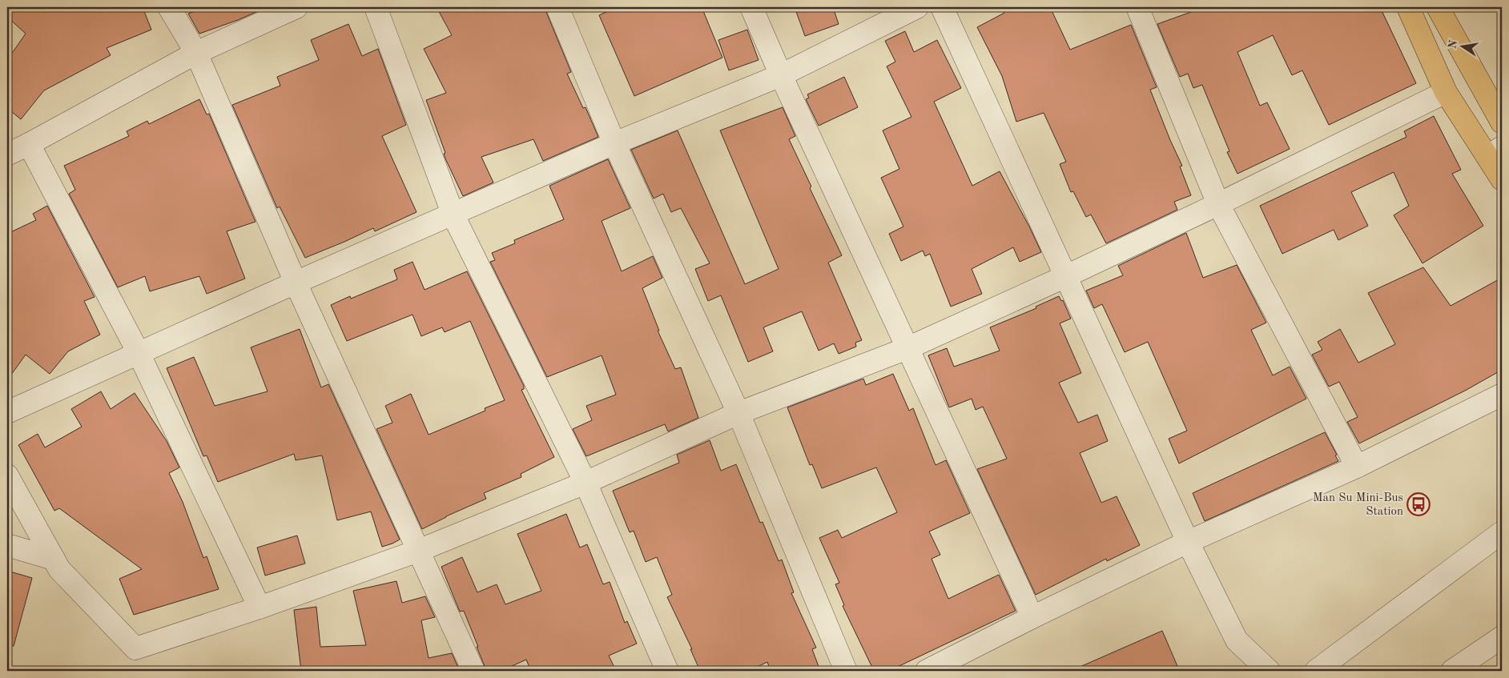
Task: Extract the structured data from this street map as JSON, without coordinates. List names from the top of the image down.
{
  "places": {
    "bus stop": ["Man Su Mini-Bus Station"]
  },
  "north": "left"
}
